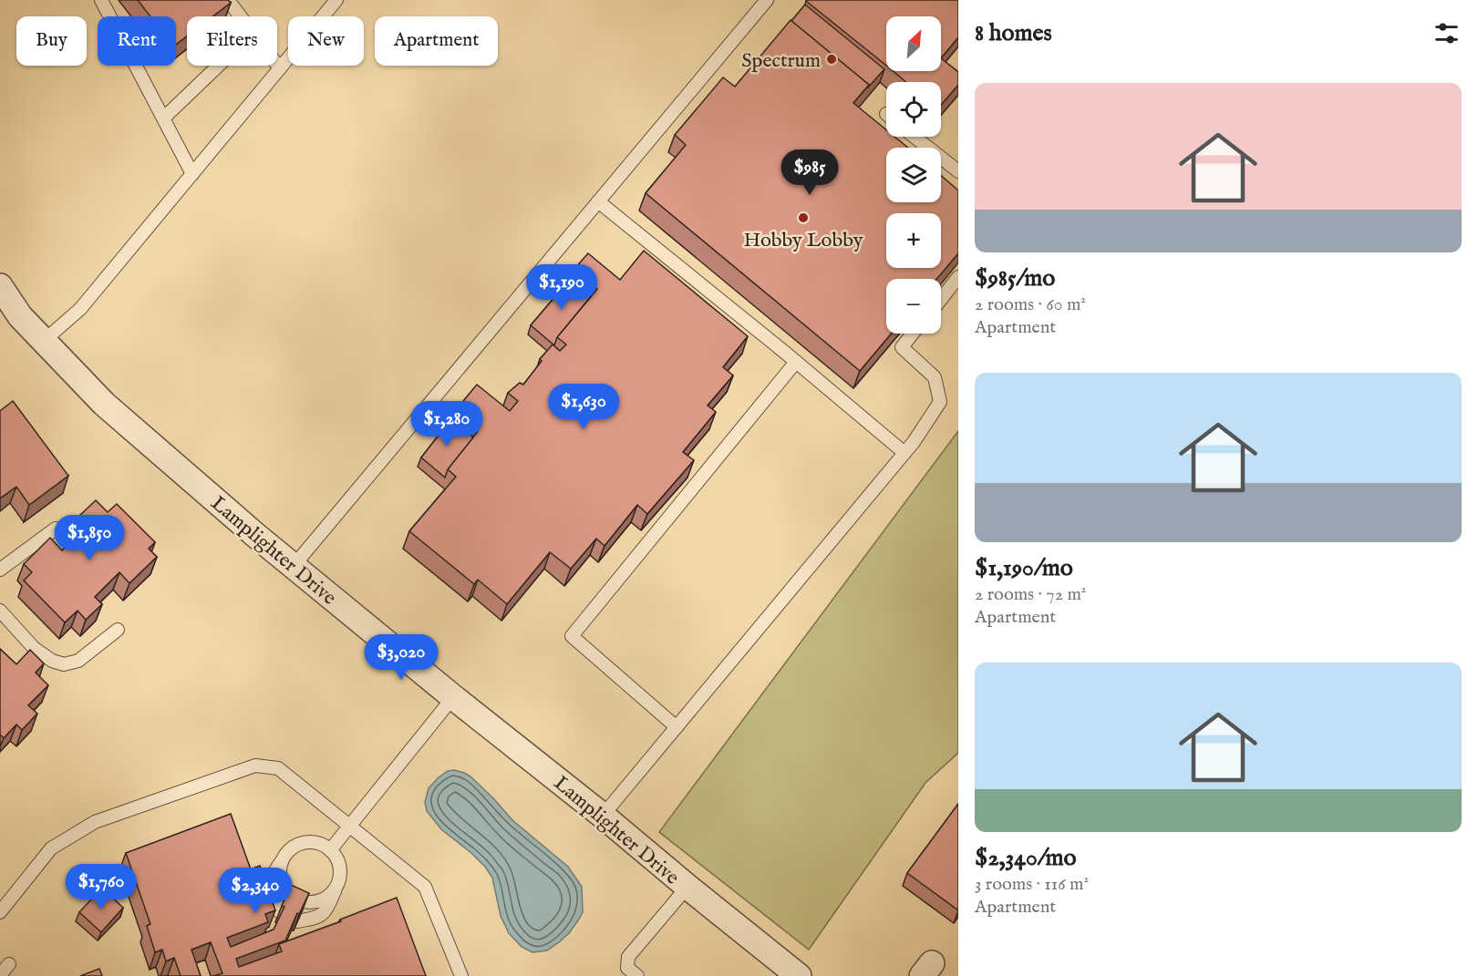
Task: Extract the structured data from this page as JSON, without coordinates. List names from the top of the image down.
{
  "streets": {
    "street": ["Lamplighter Drive"]
  },
  "places": ["Spectrum", "Hobby Lobby"],
  "north": "top right",
  "page": {
    "heading": "8 homes",
    "map_buttons": ["+", "−"],
    "chip": [
      "Buy",
      "Rent",
      "Filters",
      "New",
      "Apartment"
    ],
    "list": [
      {
        "name": "$985/mo",
        "note": "2 rooms · 60 m² · Apartment"
      },
      {
        "name": "$1,190/mo",
        "note": "2 rooms · 72 m² · Apartment"
      },
      {
        "name": "$2,340/mo",
        "note": "3 rooms · 116 m² · Apartment"
      }
    ],
    "price": [
      "$985",
      "$1,190",
      "$1,630",
      "$1,280",
      "$1,850",
      "$3,020",
      "$1,760",
      "$2,340"
    ]
  }
}
